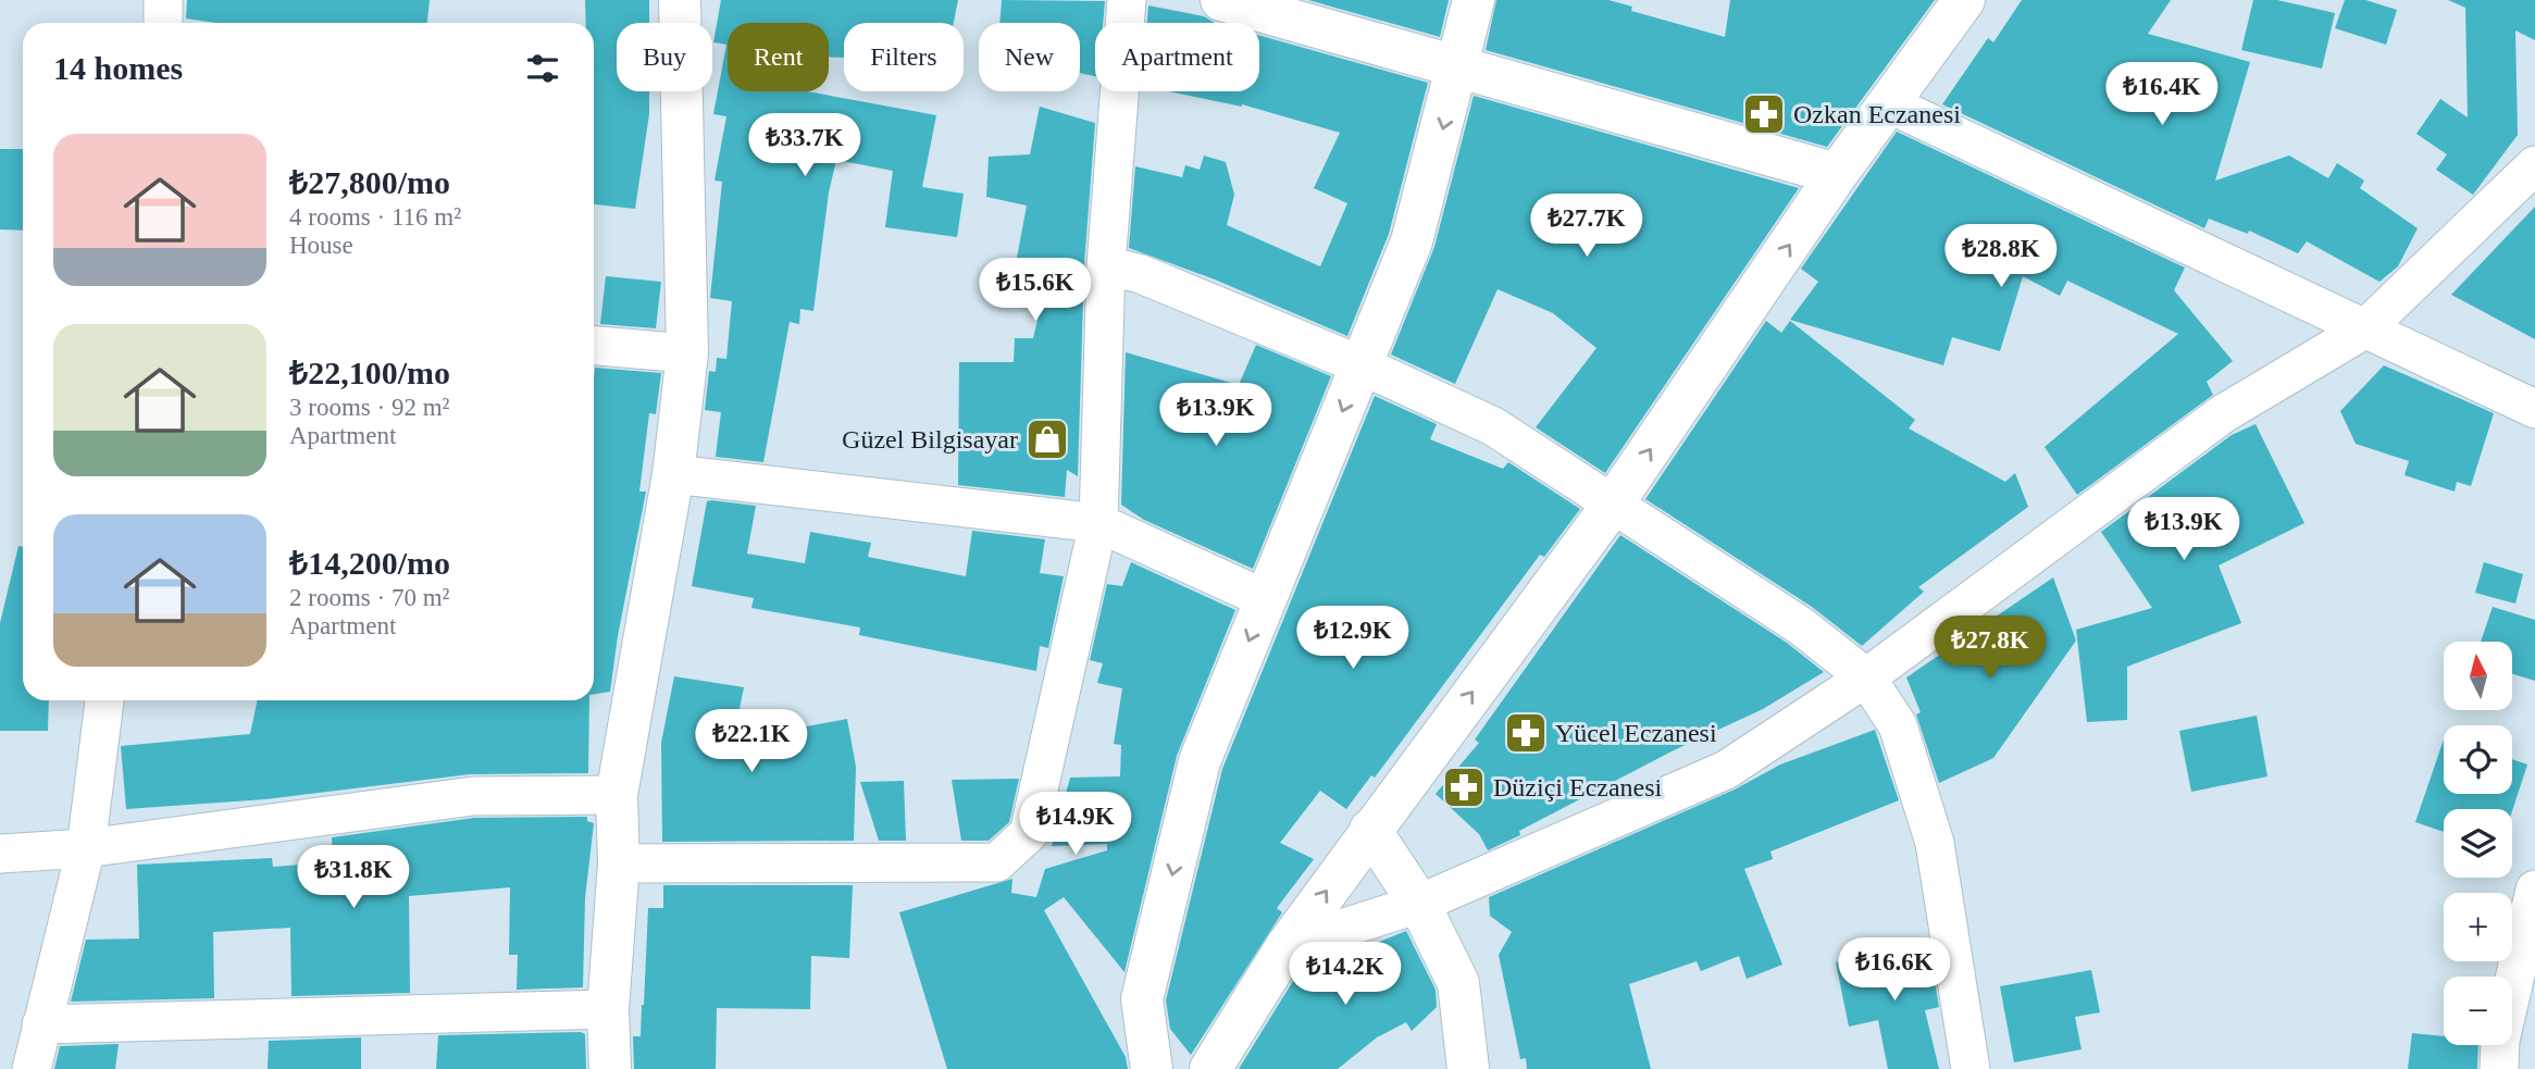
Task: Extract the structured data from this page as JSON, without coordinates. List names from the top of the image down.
{
  "places": {
    "pharmacy": ["Ozkan Eczanesi", "Yücel Eczanesi", "Düziçi Eczanesi"],
    "shop": ["Güzel Bilgisayar"]
  },
  "north": "top",
  "page": {
    "chip": [
      "Buy",
      "Rent",
      "Filters",
      "New",
      "Apartment"
    ],
    "heading": "14 homes",
    "price": [
      "₺16.4K",
      "₺33.7K",
      "₺27.7K",
      "₺28.8K",
      "₺15.6K",
      "₺13.9K",
      "₺13.9K",
      "₺12.9K",
      "₺27.8K",
      "₺22.1K",
      "₺14.9K",
      "₺31.8K",
      "₺16.6K",
      "₺14.2K"
    ],
    "list": [
      {
        "name": "₺27,800/mo",
        "note": "4 rooms · 116 m² · House"
      },
      {
        "name": "₺22,100/mo",
        "note": "3 rooms · 92 m² · Apartment"
      },
      {
        "name": "₺14,200/mo",
        "note": "2 rooms · 70 m² · Apartment"
      }
    ],
    "map_buttons": ["+", "−"]
  }
}
